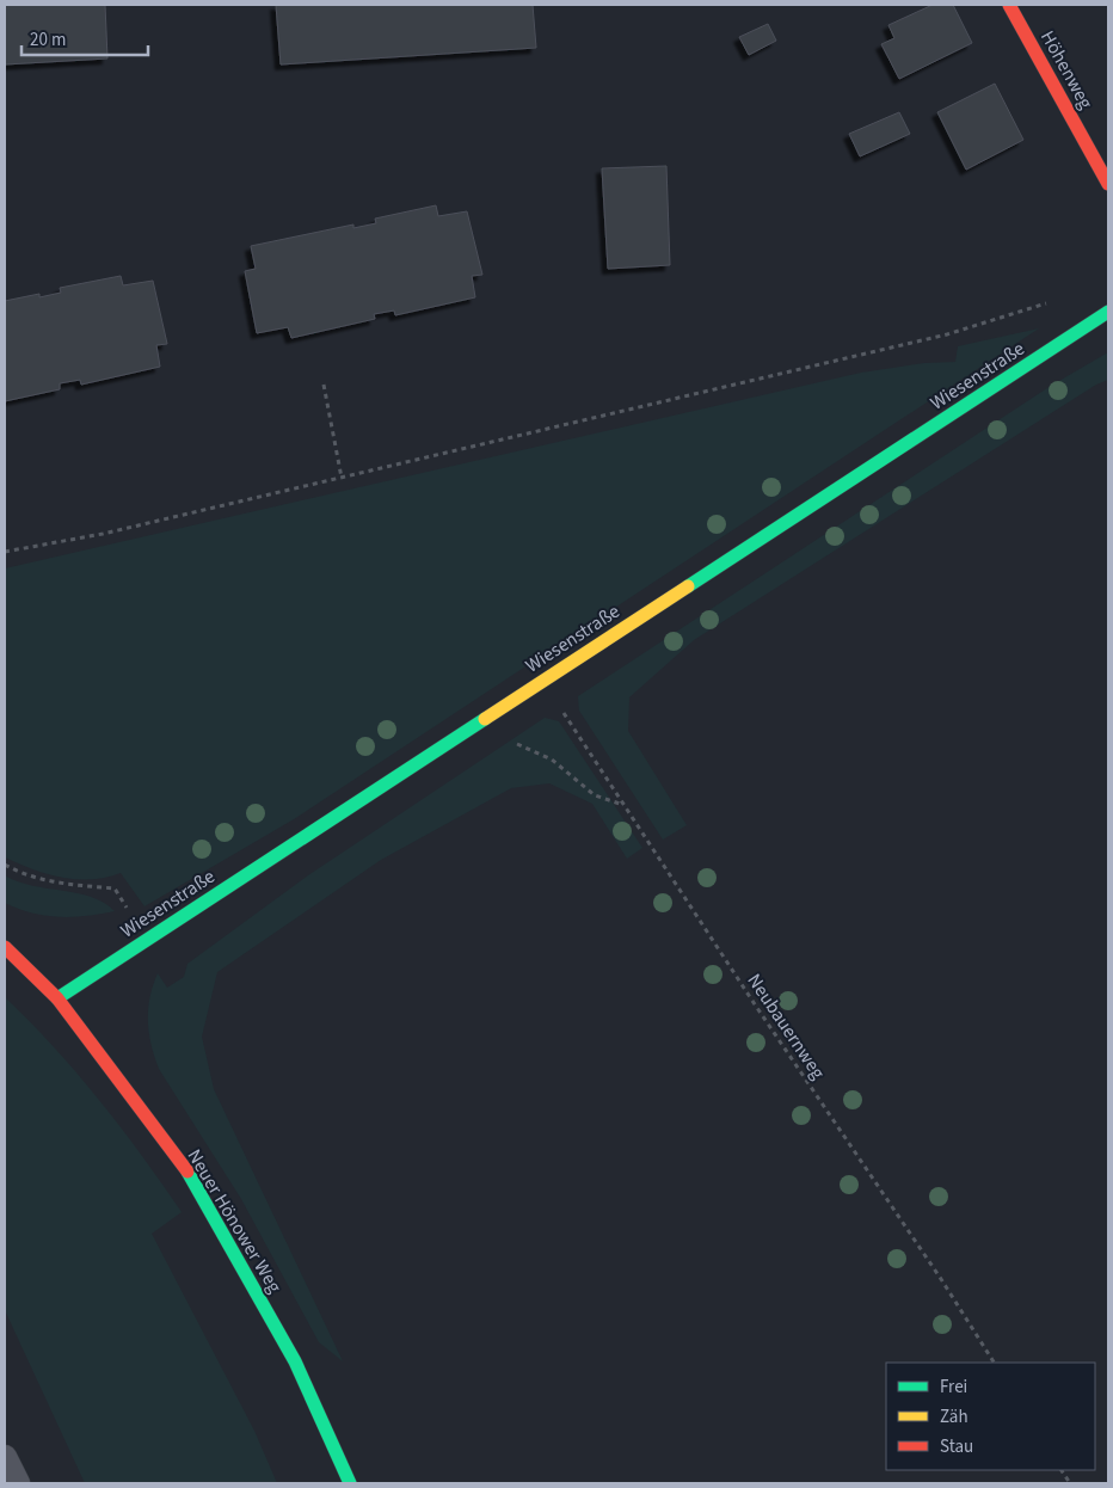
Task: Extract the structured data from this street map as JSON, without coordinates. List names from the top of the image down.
{
  "streets": {
    "street": ["Höhenweg", "Wiesenstraße", "Neuer Hönower Weg"],
    "path": ["Neubauernweg"]
  },
  "crossings": [
    ["Wiesenstraße", "Neuer Hönower Weg"]
  ],
  "legend": ["Frei", "Zäh", "Stau"],
  "scale_bar": "20 m"
}
